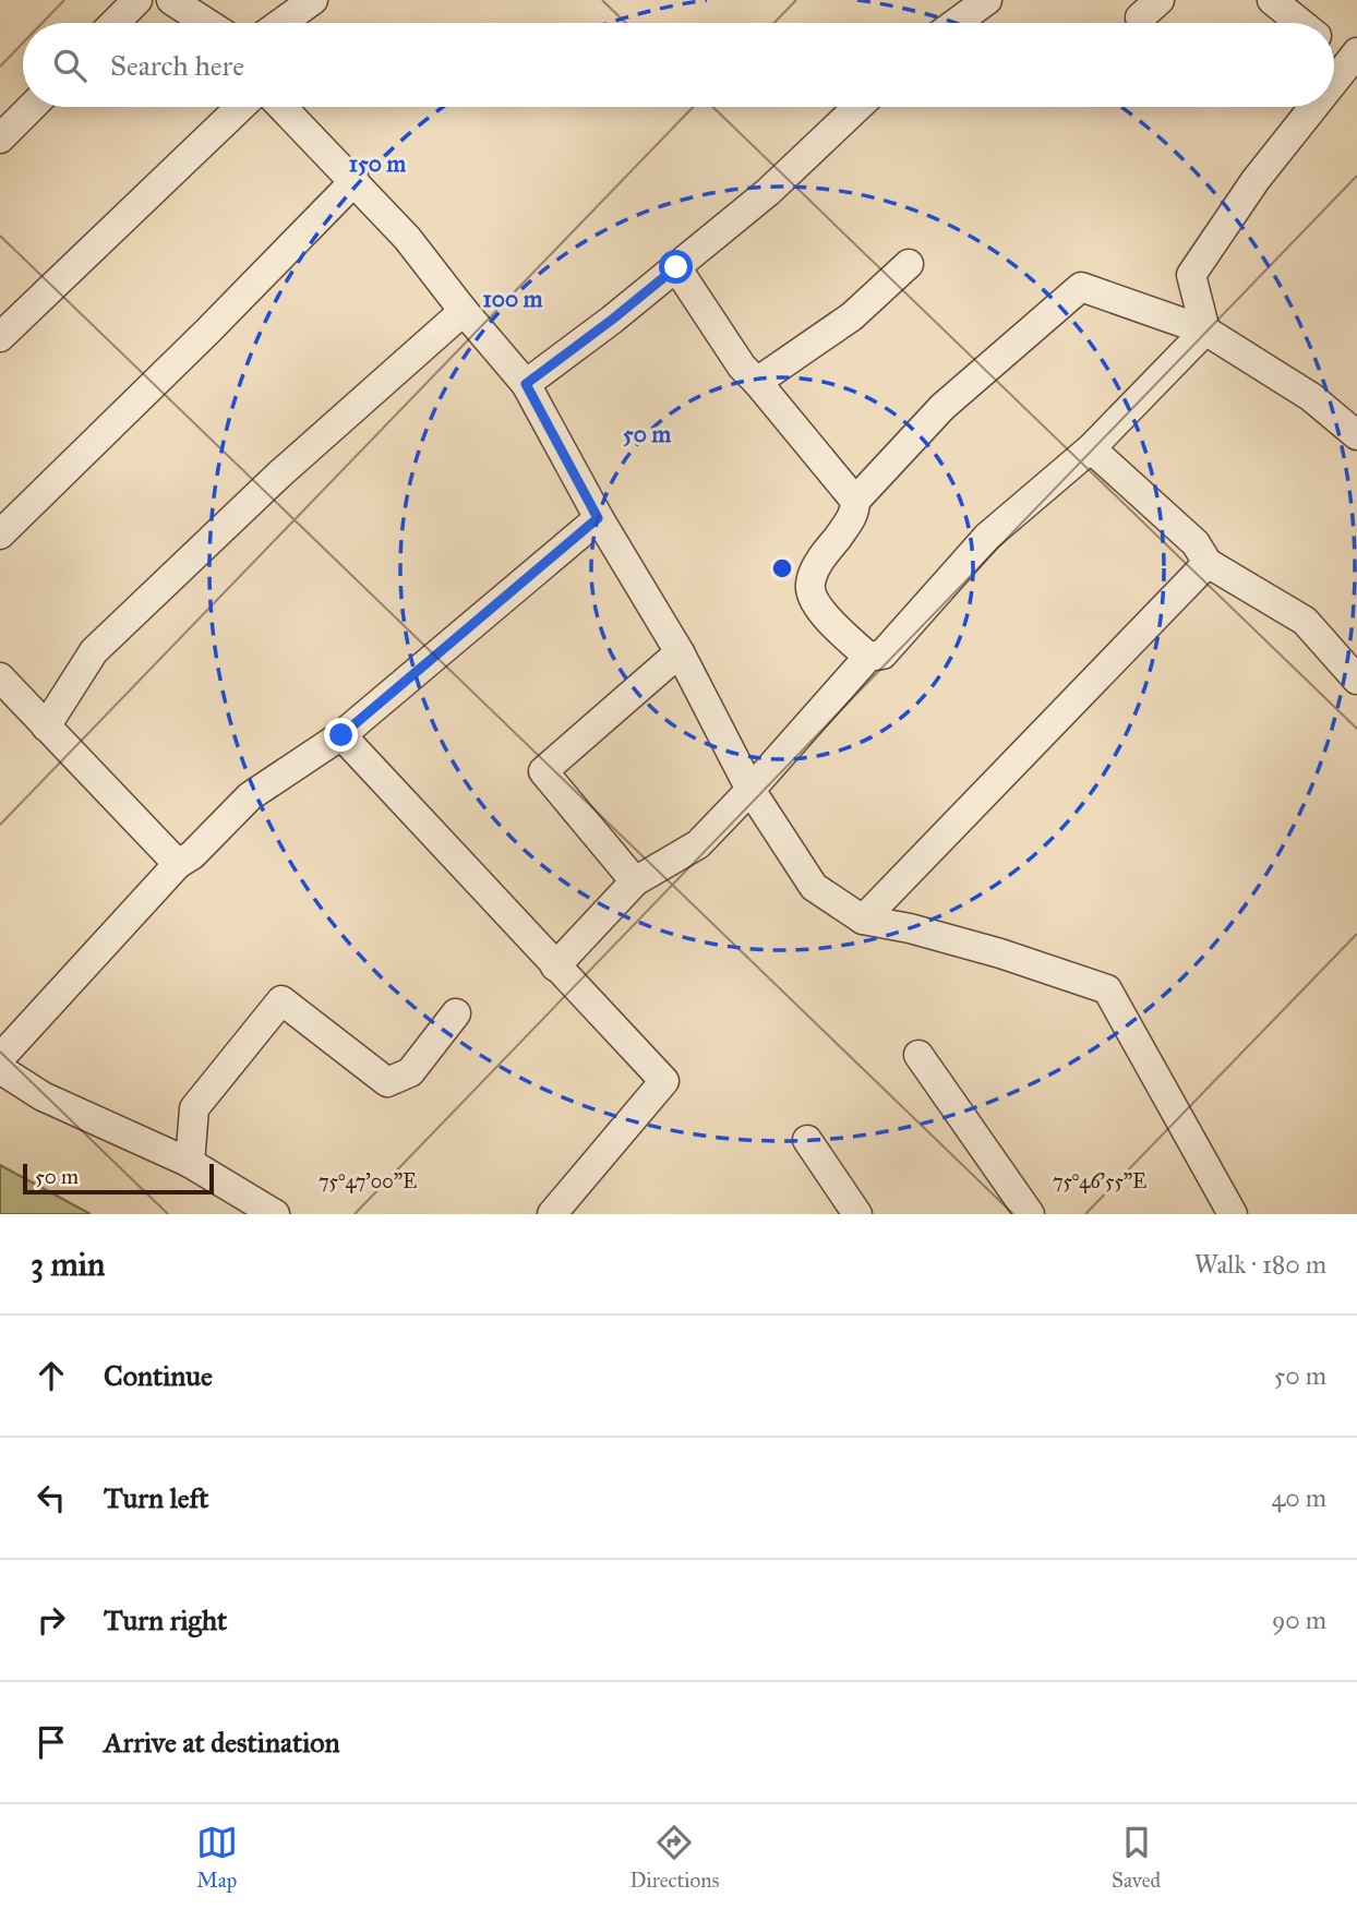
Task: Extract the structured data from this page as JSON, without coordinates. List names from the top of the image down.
{
  "scale_bar": "50 m",
  "page": {
    "search": "Search here",
    "scale": "50 m",
    "heading": ["3 min", "Walk · 180 m"],
    "list": [
      ["Continue", "50 m"],
      ["Turn left", "40 m"],
      ["Turn right", "90 m"],
      "Arrive at destination"
    ],
    "nav": ["Map", "Directions", "Saved"]
  },
  "coordinates": ["75°47'00\"E", "75°46'55\"E"],
  "rings": ["150 m", "100 m", "50 m"]
}
